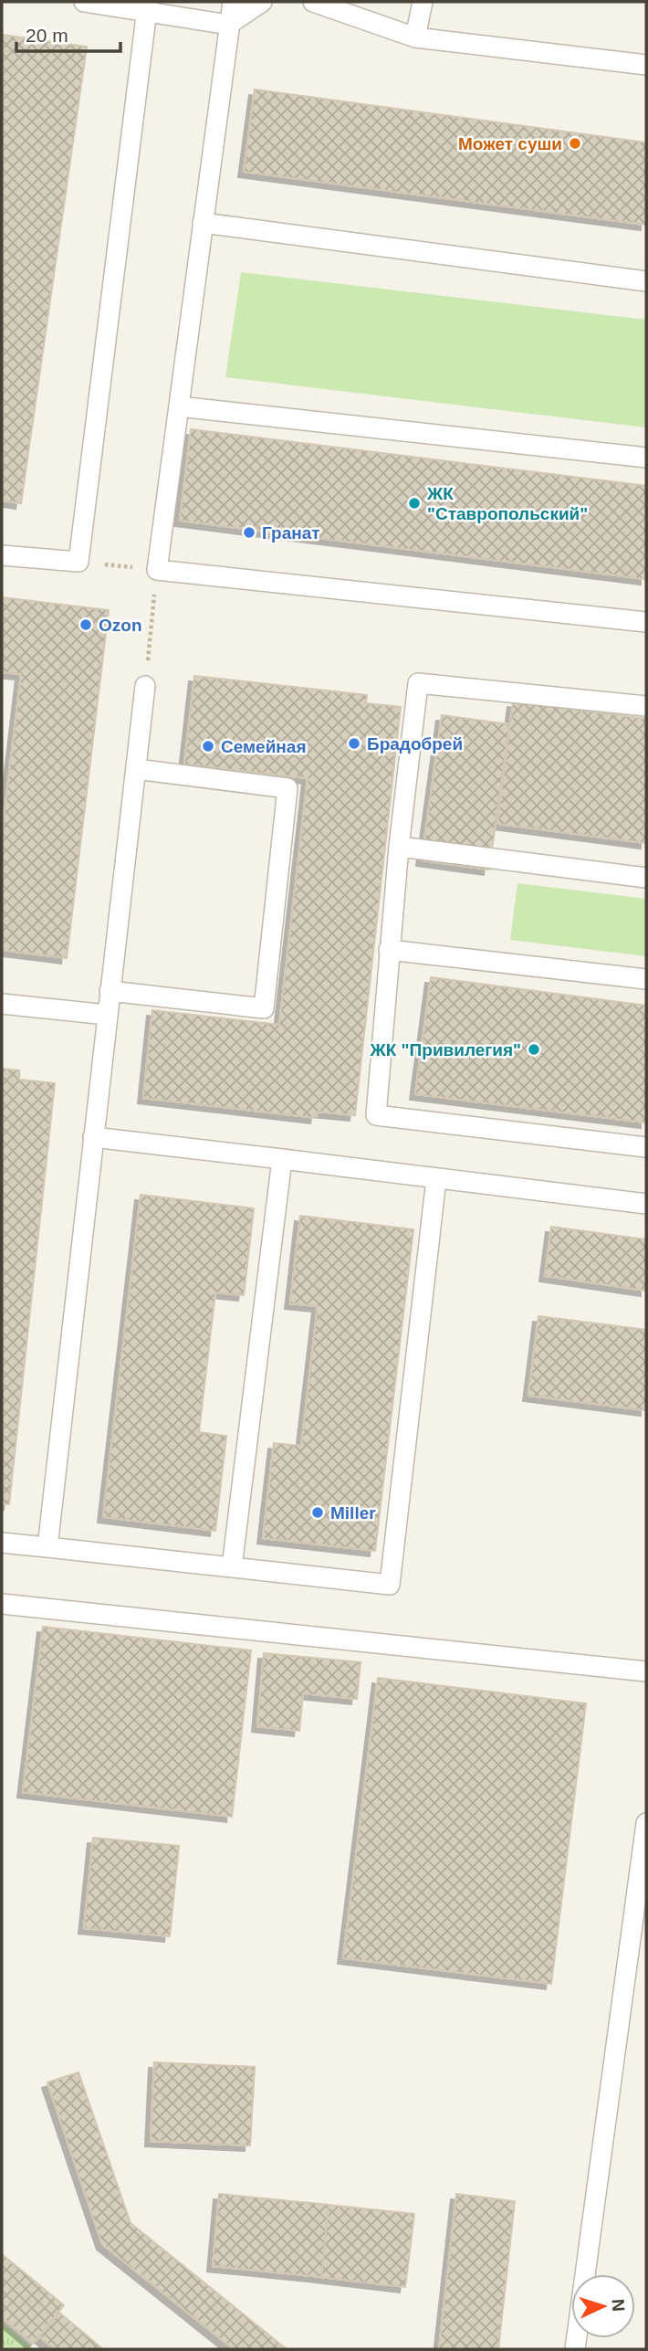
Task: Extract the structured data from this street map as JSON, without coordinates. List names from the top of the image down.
{
  "places": [
    "Может суши",
    "ЖК \"Ставропольский\"",
    "Гранат",
    "Ozon",
    "Брадобрей",
    "Семейная",
    "ЖК \"Привилегия\"",
    "Miller"
  ],
  "scale_bar": "20 m",
  "north": "right"
}
